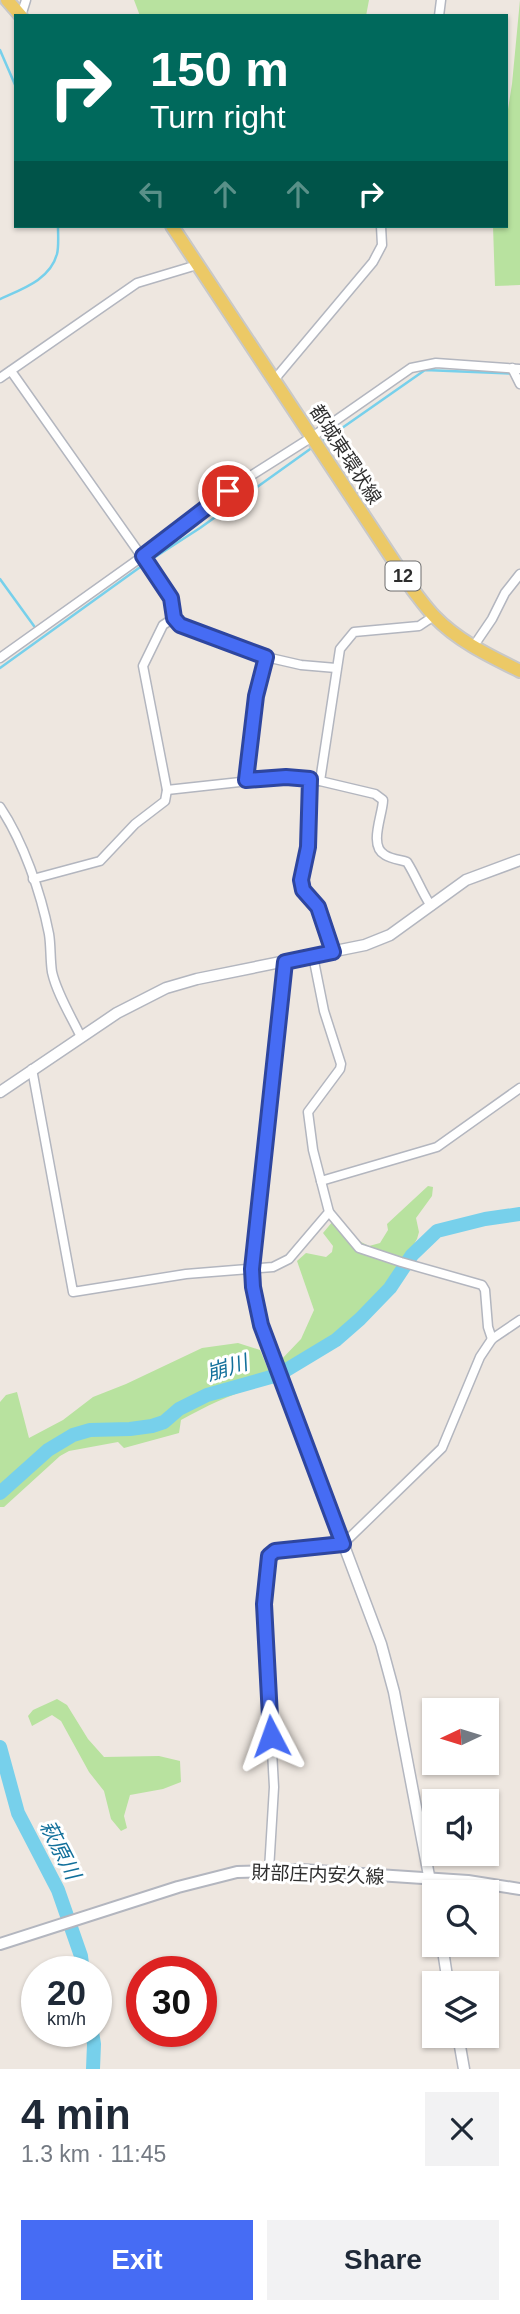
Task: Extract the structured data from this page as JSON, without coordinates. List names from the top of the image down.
{
  "streets": {
    "main road": ["都城東環状線", "12", "財部庄内安久線"]
  },
  "water": ["崩川", "萩原川"],
  "north": "left",
  "page": {
    "turn": ["150 m", "Turn right"],
    "speed": "20 km/h",
    "limit": "30",
    "heading": ["4 min", "1.3 km · 11:45"],
    "buttons": ["Exit", "Share"]
  }
}
